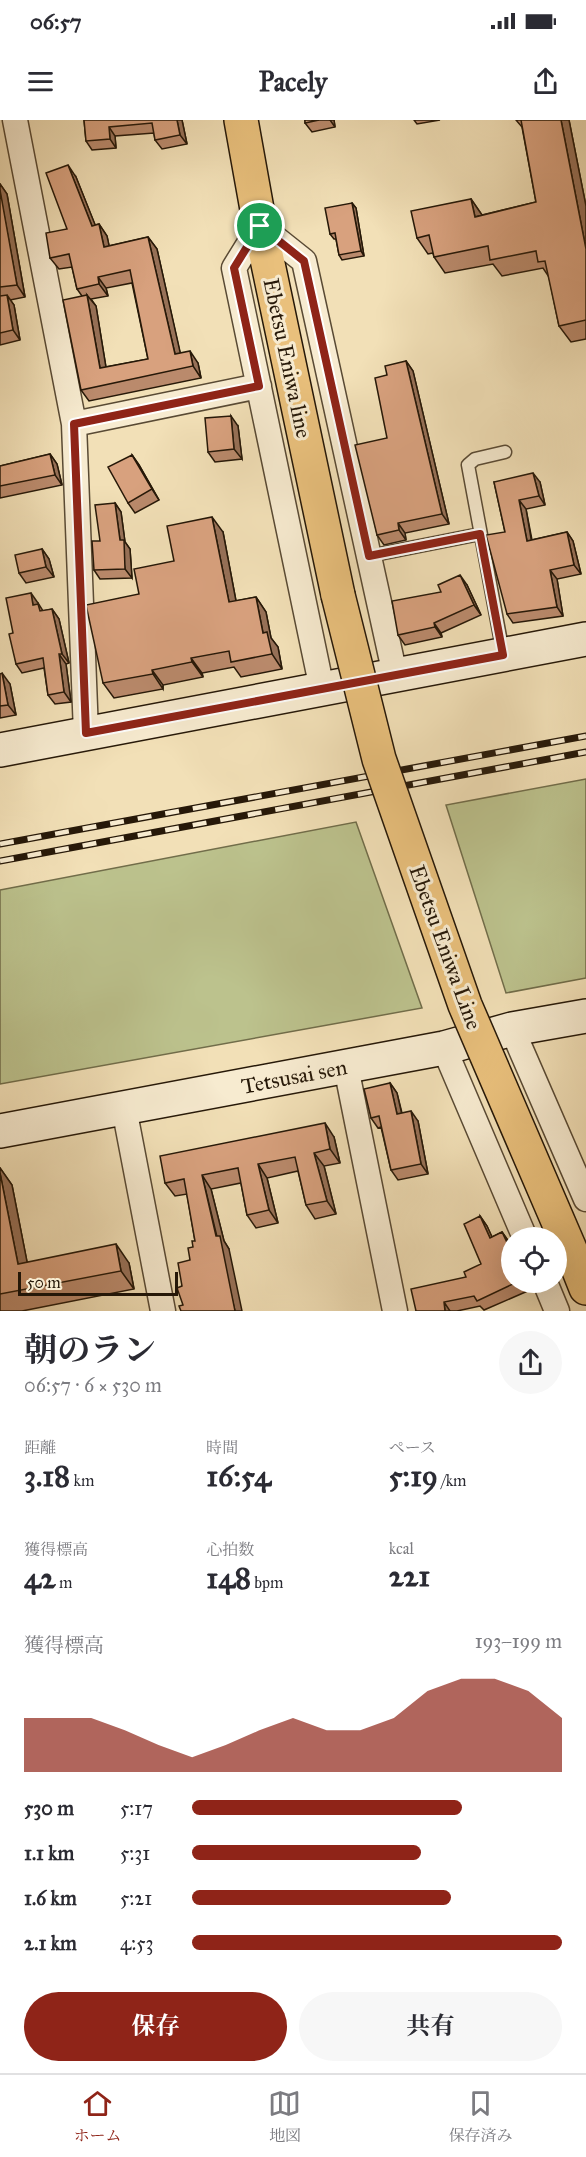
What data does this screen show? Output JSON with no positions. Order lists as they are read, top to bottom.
{
  "streets": {
    "main road": ["Ebetsu Eniwa line", "Ebetsu Eniwa Line"],
    "street": ["Tetsusai sen"]
  },
  "crossings": [
    ["Ebetsu Eniwa line", "Ebetsu Eniwa Line"]
  ],
  "scale_bar": "50 m",
  "page": {
    "status": "06:57",
    "header": "Pacely",
    "scale": "50 m",
    "heading": ["朝のラン", "06:57 · 6 × 530 m"],
    "stats": [
      ["距離", "3.18 km"],
      ["時間", "16:54"],
      ["ペース", "5:19 /km"],
      ["獲得標高", "42 m"],
      ["心拍数", "148 bpm"],
      ["kcal", "221"]
    ],
    "chart": ["獲得標高", "193–199 m"],
    "list": [
      {
        "name": "530 m",
        "note": "5:17"
      },
      {
        "name": "1.1 km",
        "note": "5:31"
      },
      {
        "name": "1.6 km",
        "note": "5:21"
      },
      {
        "name": "2.1 km",
        "note": "4:53"
      }
    ],
    "buttons": ["保存", "共有"],
    "tabs": ["ホーム", "地図", "保存済み"]
  }
}
